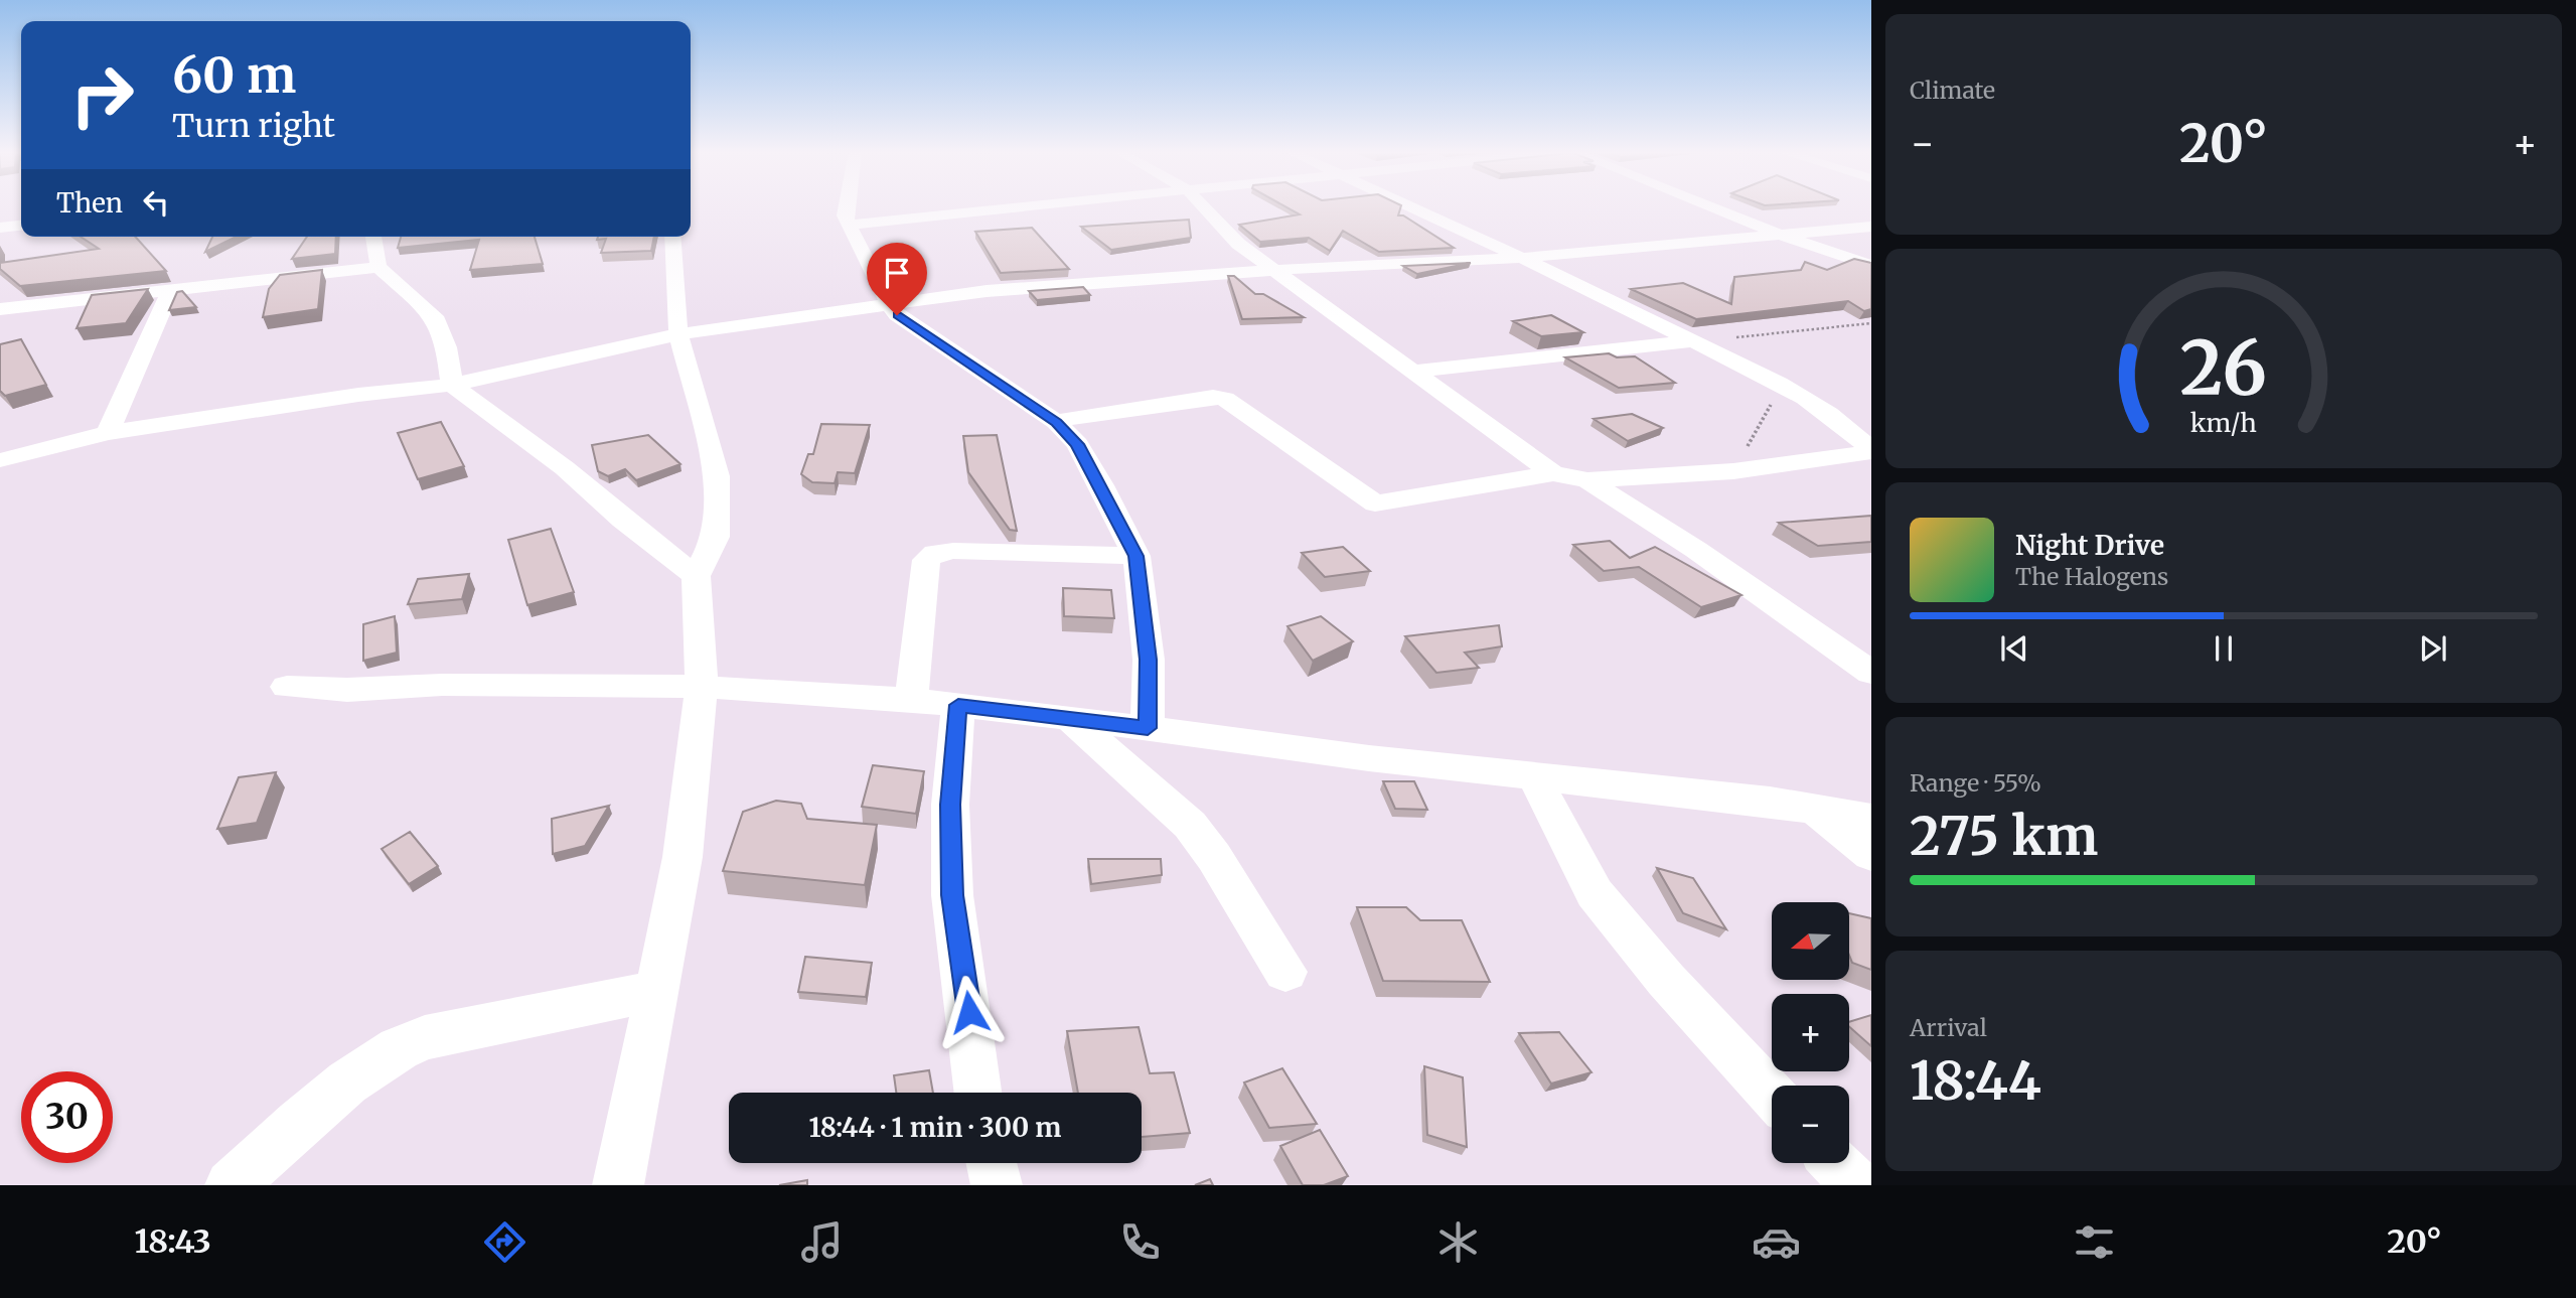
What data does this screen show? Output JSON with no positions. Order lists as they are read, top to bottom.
{
  "north": "left",
  "page": {
    "tile": [
      "Climate",
      ["Range · 55%", "275 km"],
      ["Arrival", "18:44"]
    ],
    "turn": ["60 m", "Turn right"],
    "heat": ["−", "20°", "+"],
    "then": "Then",
    "song": ["Night Drive", "The Halogens"],
    "map_buttons": ["+", "−"],
    "limit": "30",
    "trip": "18:44 · 1 min · 300 m",
    "tabs": ["18:43", "20°"],
    "gauge": ["26", "km/h"]
  }
}
